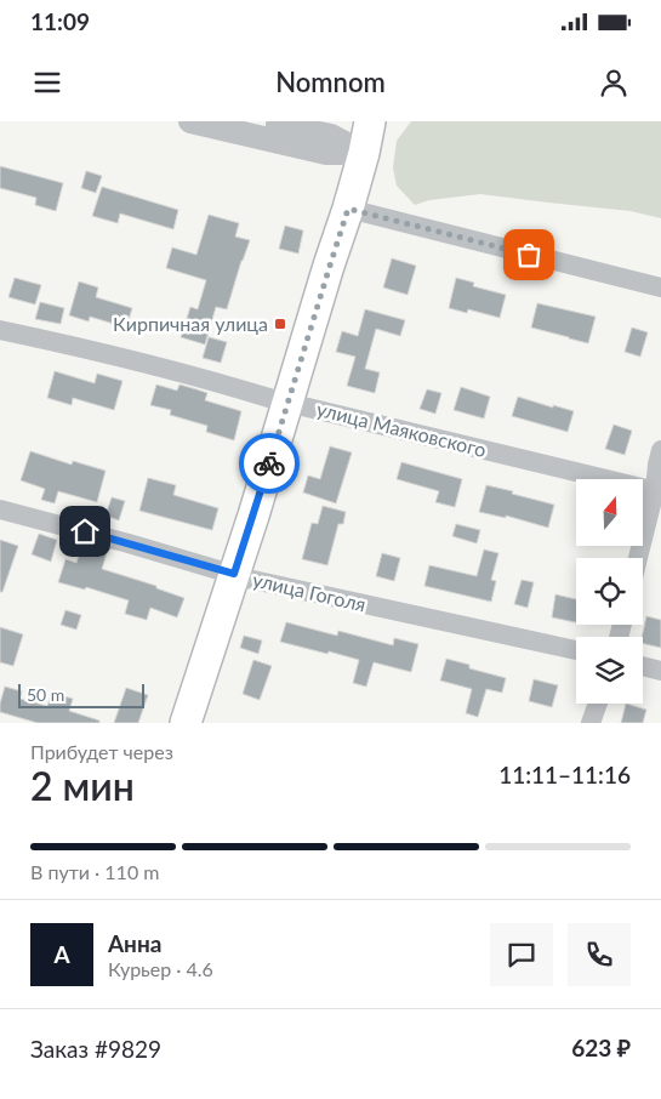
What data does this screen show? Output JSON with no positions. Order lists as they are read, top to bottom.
{
  "streets": {
    "street": ["улица Маяковского", "улица Гоголя"]
  },
  "places": {
    "transit": ["Кирпичная улица"]
  },
  "scale_bar": "50 m",
  "north": "top",
  "page": {
    "status": "11:09",
    "header": "Nomnom",
    "scale": "50 m",
    "heading": ["2 мин", "Прибудет через", "11:11–11:16"],
    "panel": [
      "Анна",
      "Курьер · 4.6",
      "Заказ #9829",
      "623 ₽"
    ],
    "bar": "В пути · 110 m",
    "round": "А"
  }
}
